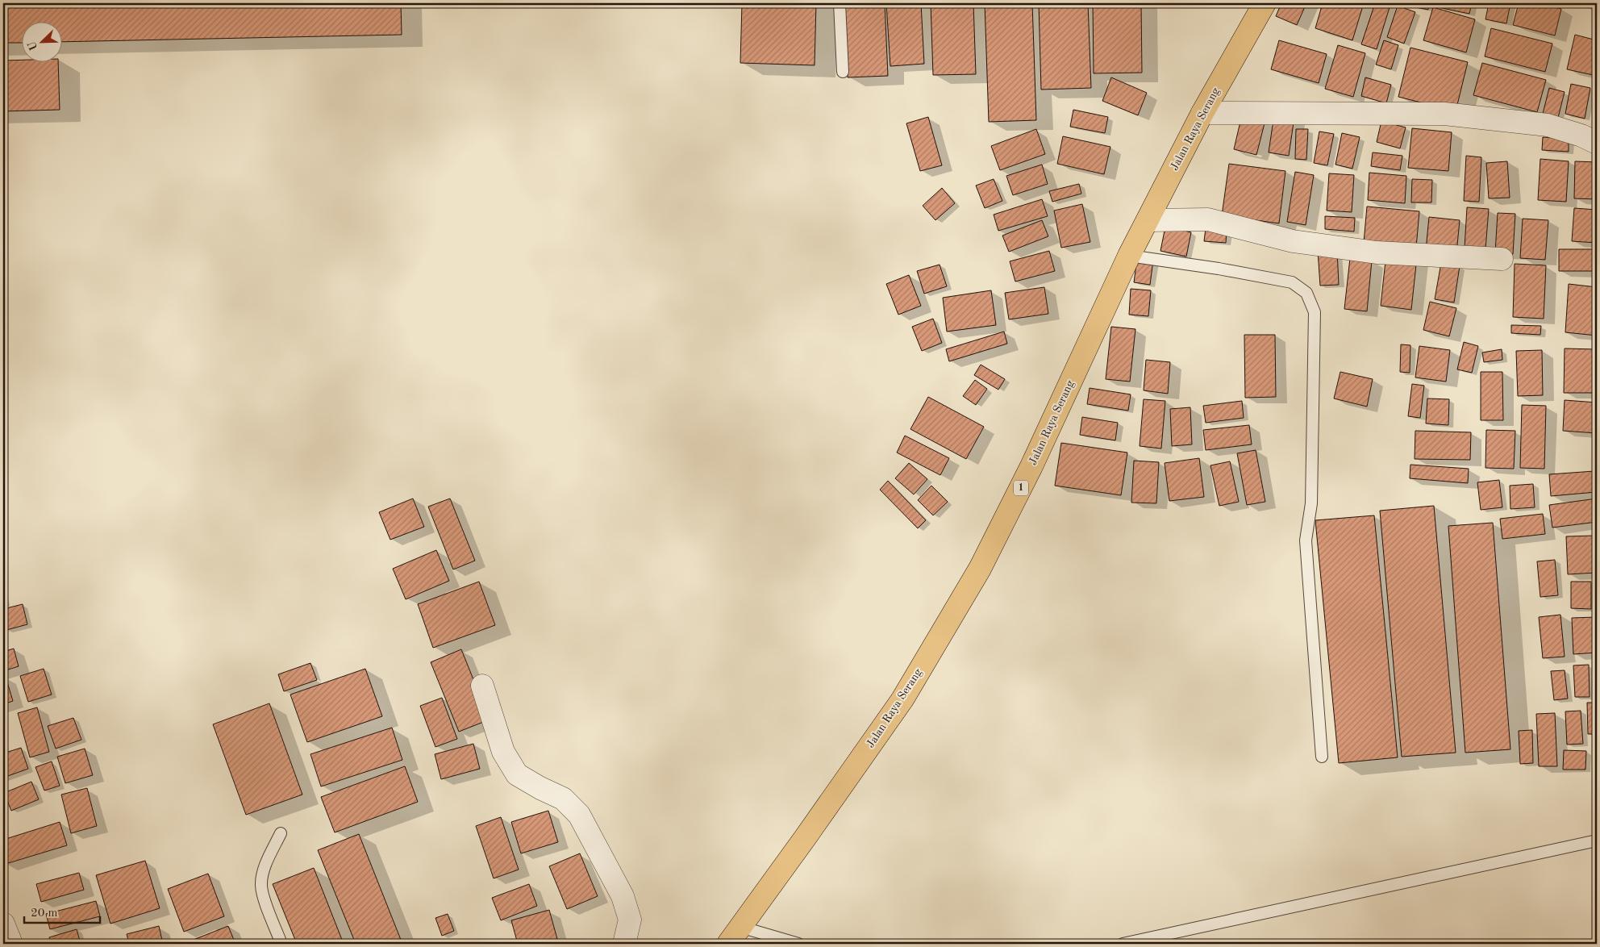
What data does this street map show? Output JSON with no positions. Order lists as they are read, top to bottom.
{
  "streets": {
    "highway": ["Jalan Raya Serang", "1"]
  },
  "scale_bar": "20 m",
  "north": "bottom left"
}
